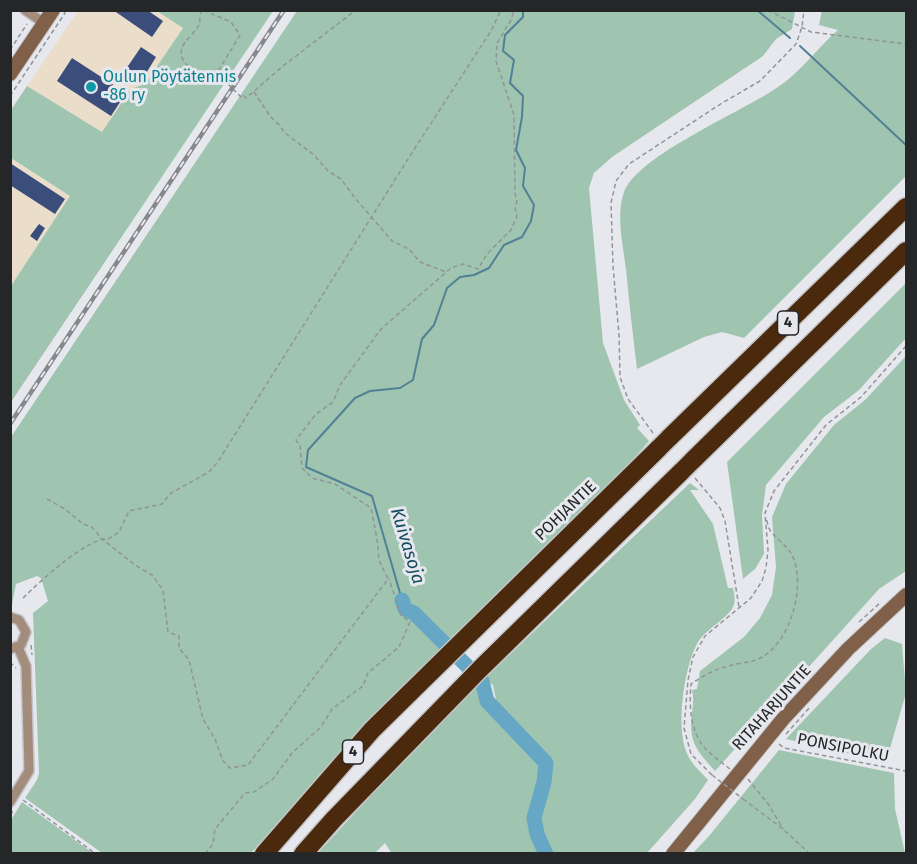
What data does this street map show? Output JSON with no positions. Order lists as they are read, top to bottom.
{
  "streets": {
    "highway": ["4", "POHJANTIE"],
    "street": ["RITAHARJUNTIE"],
    "path": ["PONSIPOLKU"]
  },
  "water": ["Kuivasoja"],
  "places": ["Oulun Pöytätennis -86 ry"]
}
